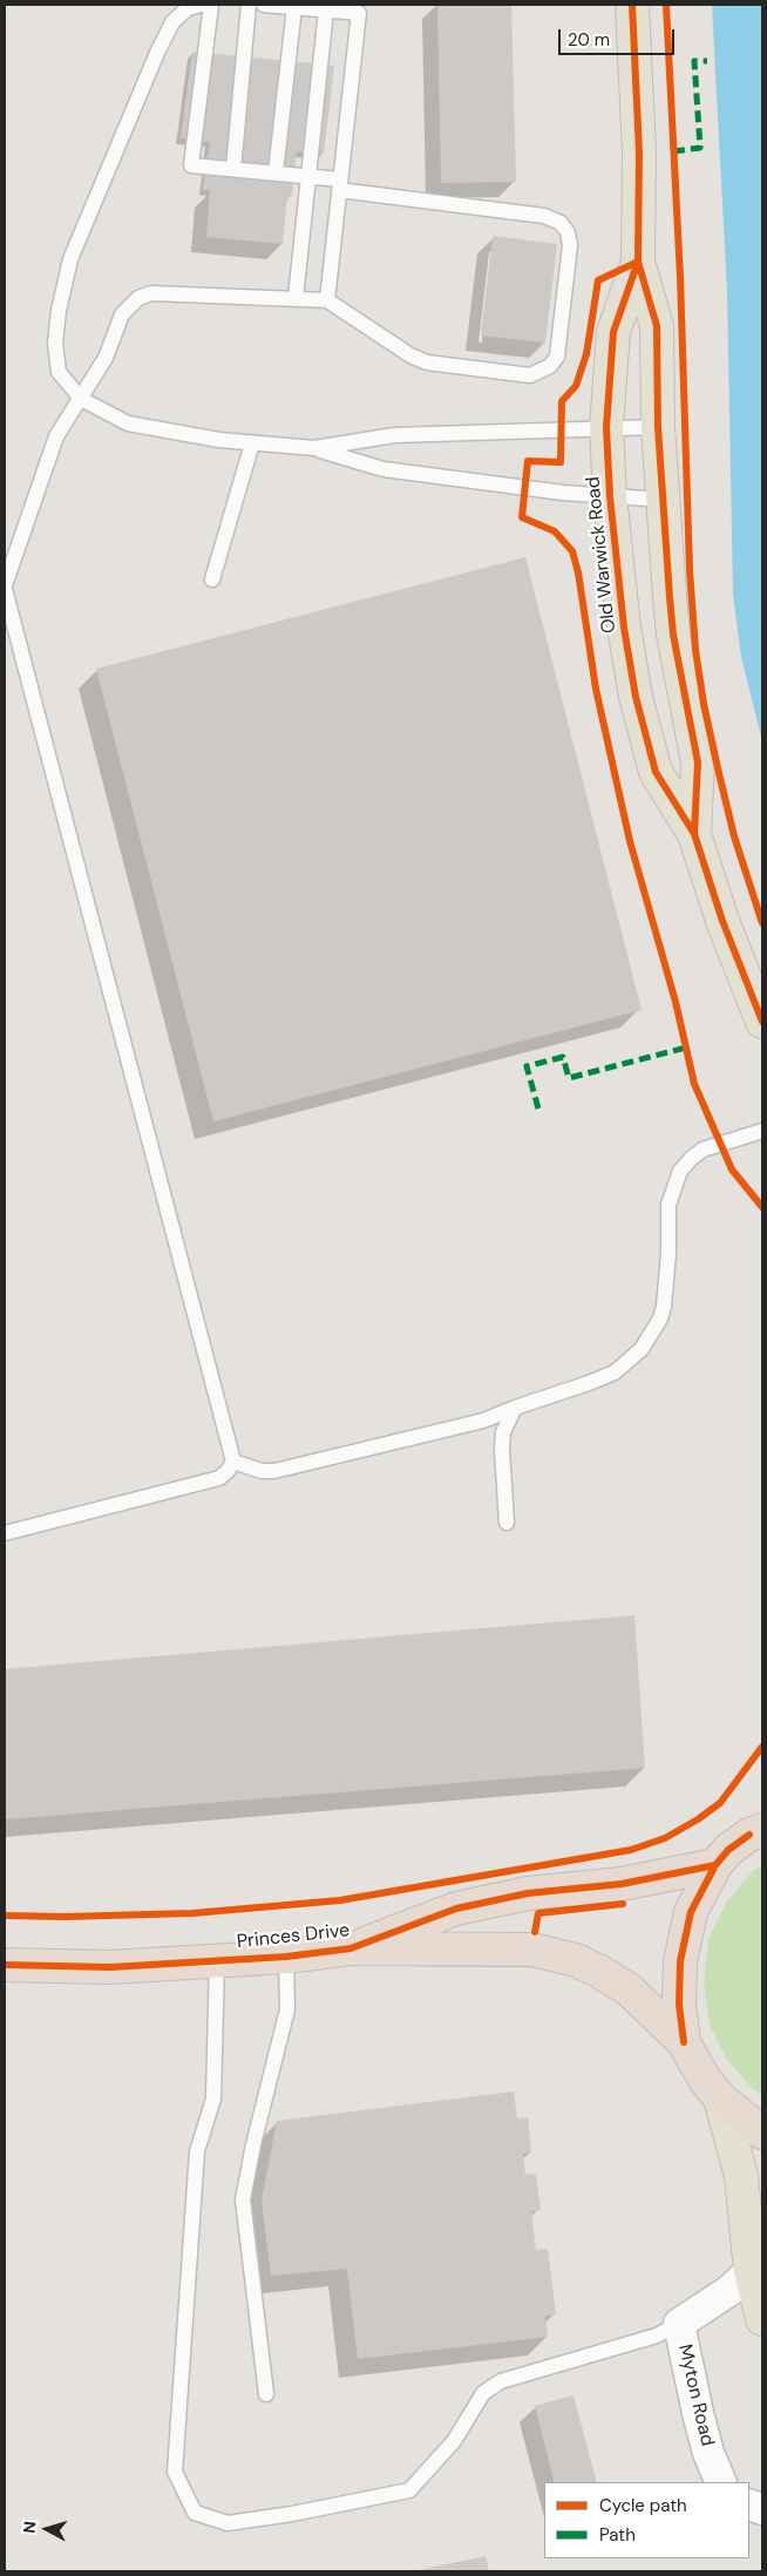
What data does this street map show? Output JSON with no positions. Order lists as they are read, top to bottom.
{
  "streets": {
    "highway": ["Princes Drive"],
    "main road": ["Old Warwick Road"],
    "street": ["Myton Road"]
  },
  "legend": ["Cycle path", "Path"],
  "scale_bar": "20 m",
  "north": "left"
}
